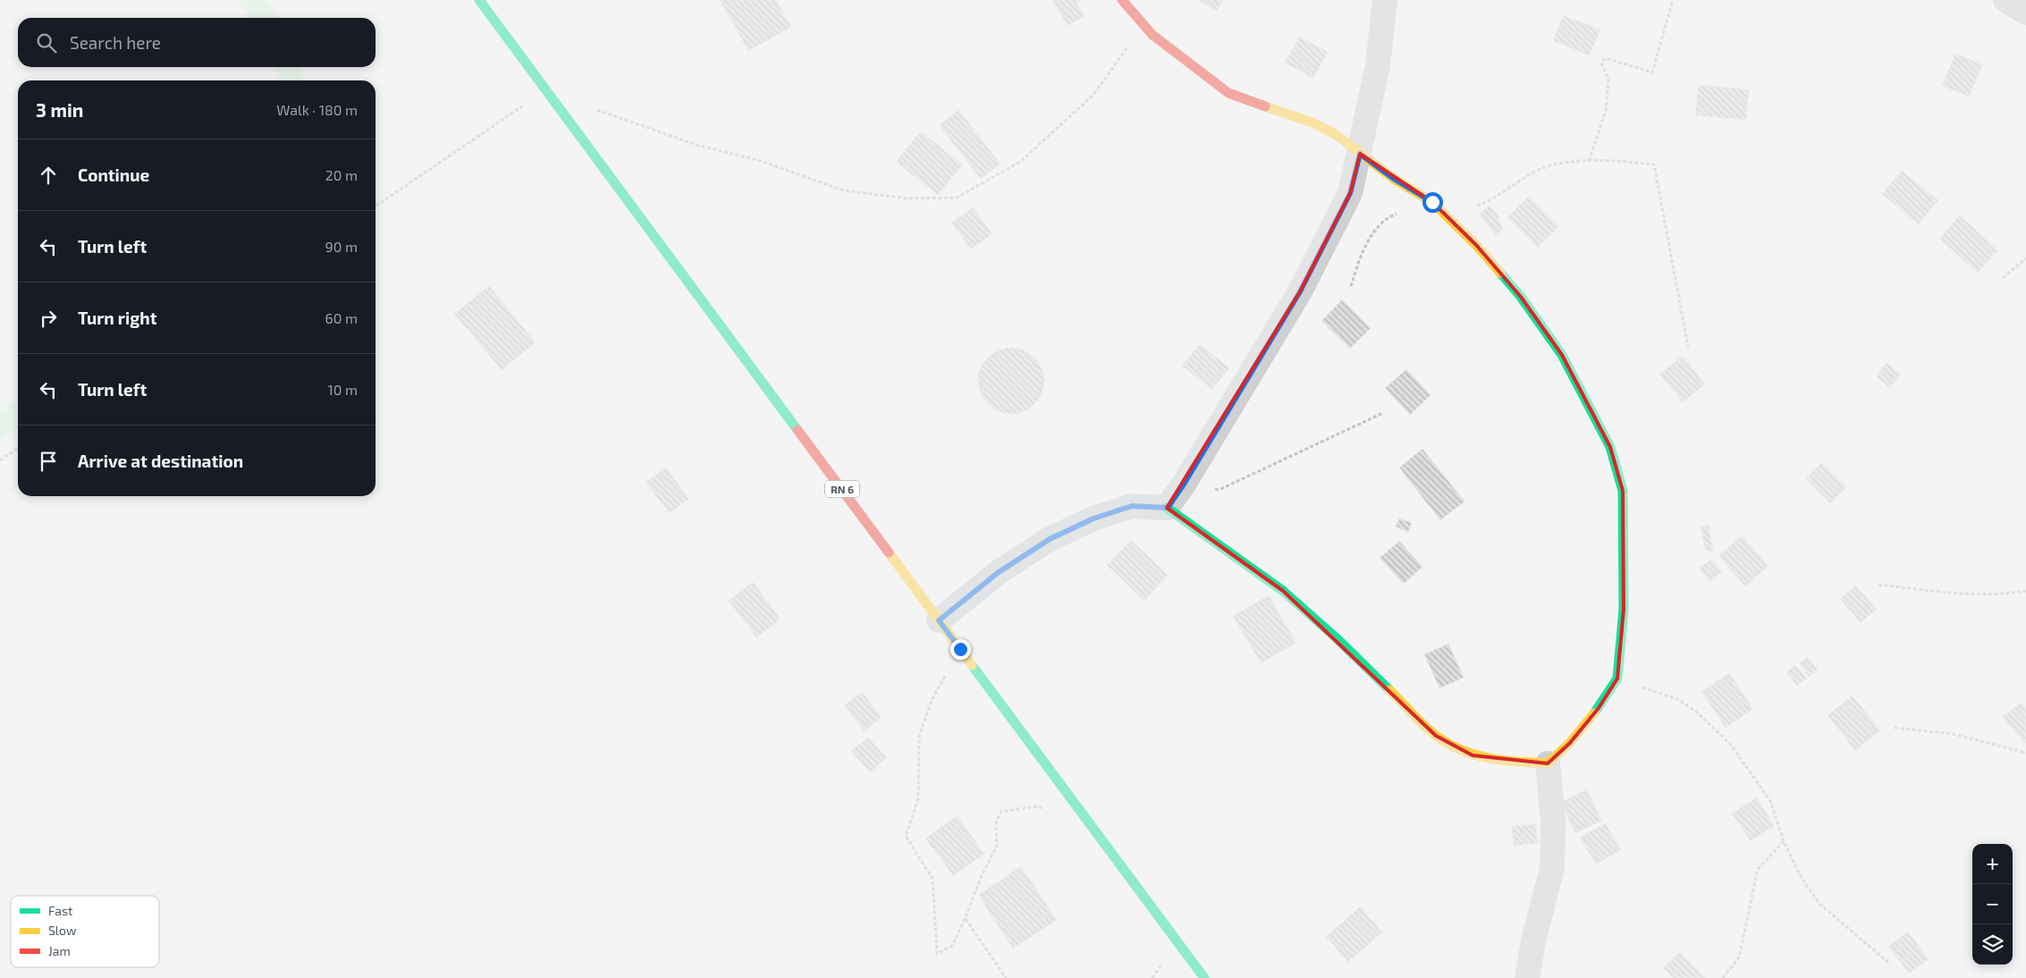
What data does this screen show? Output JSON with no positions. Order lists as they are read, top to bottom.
{
  "streets": {
    "street": ["RN 6"]
  },
  "legend": ["Fast", "Slow", "Jam"],
  "page": {
    "search": "Search here",
    "heading": ["3 min", "Walk · 180 m"],
    "list": [
      ["Continue", "20 m"],
      ["Turn left", "90 m"],
      ["Turn right", "60 m"],
      ["Turn left", "10 m"],
      "Arrive at destination"
    ],
    "map_buttons": ["+", "−"]
  }
}
